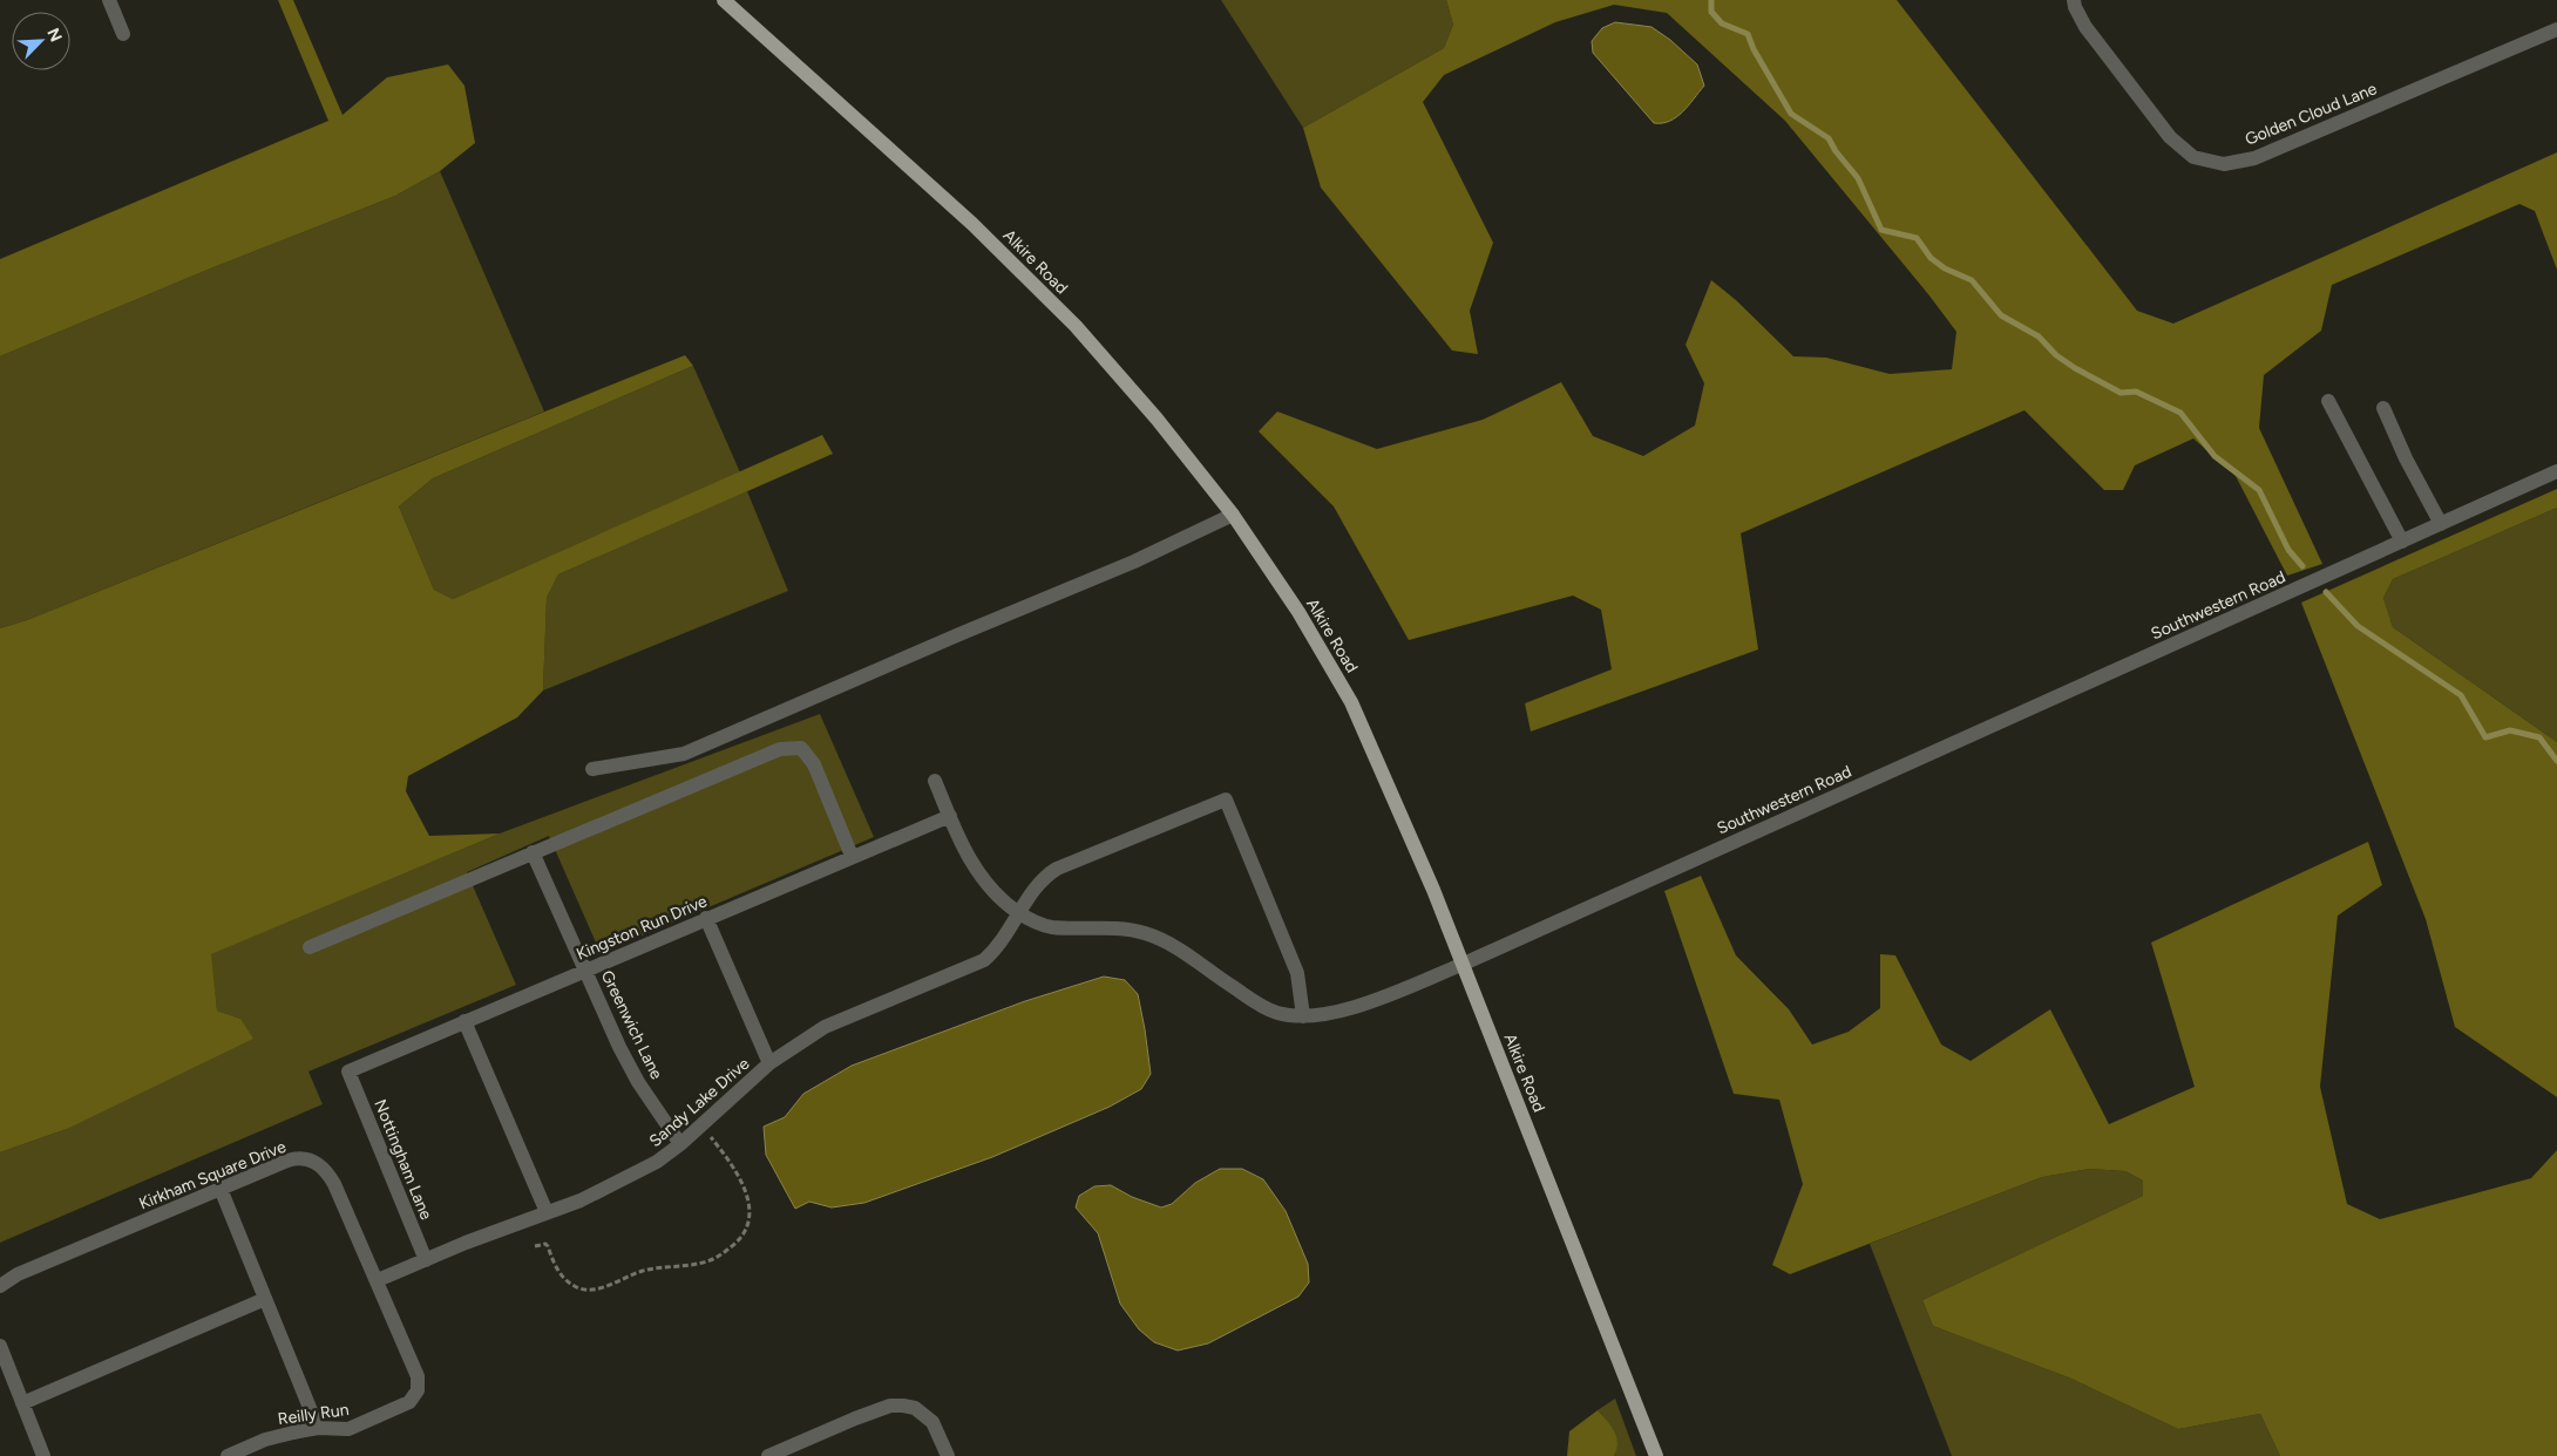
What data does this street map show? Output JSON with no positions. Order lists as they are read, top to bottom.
{
  "streets": {
    "main road": ["Alkire Road"],
    "street": [
      "Golden Cloud Lane",
      "Southwestern Road",
      "Kingston Run Drive",
      "Greenwich Lane",
      "Sandy Lake Drive",
      "Nottingham Lane",
      "Kirkham Square Drive",
      "Reilly Run"
    ]
  },
  "crossings": [
    ["Alkire Road", "Southwestern Road"],
    ["Southwestern Road", "Kingston Run Drive"],
    ["Southwestern Road", "Sandy Lake Drive"],
    ["Kingston Run Drive", "Greenwich Lane"],
    ["Kingston Run Drive", "Nottingham Lane"],
    ["Greenwich Lane", "Sandy Lake Drive"],
    ["Sandy Lake Drive", "Nottingham Lane"],
    ["Sandy Lake Drive", "Kirkham Square Drive"],
    ["Sandy Lake Drive", "Reilly Run"],
    ["Kirkham Square Drive", "Reilly Run"]
  ],
  "north": "top right"
}
